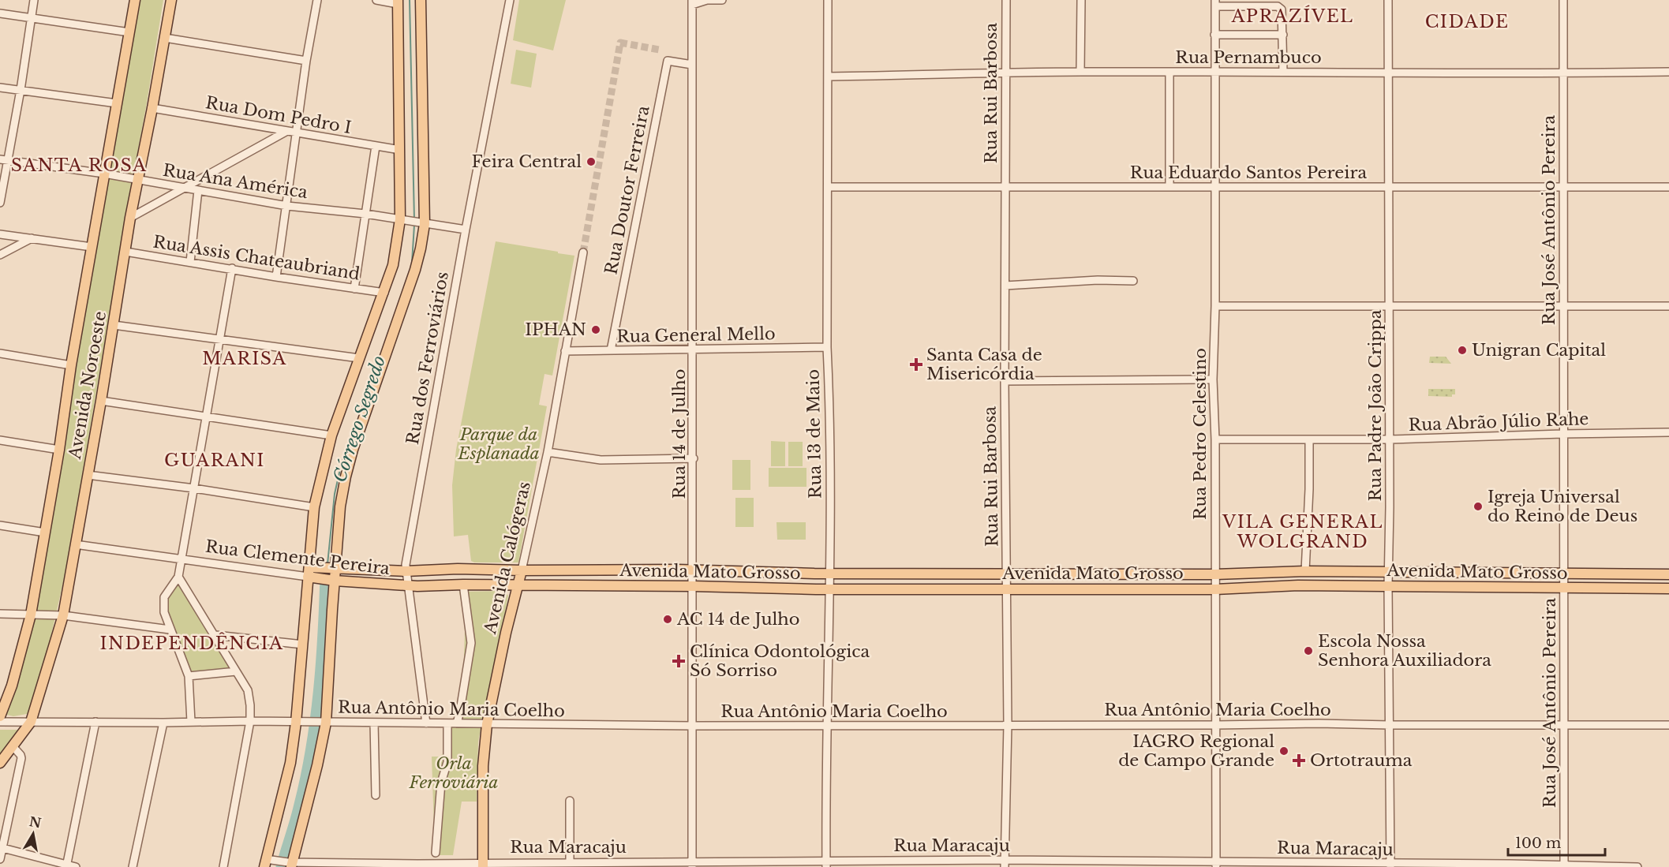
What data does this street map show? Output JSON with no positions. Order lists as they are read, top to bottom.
{
  "streets": {
    "main road": [
      "Avenida Noroeste",
      "Rua Clemente Pereira",
      "Avenida Calógeras",
      "Avenida Mato Grosso"
    ],
    "street": [
      "Rua Pernambuco",
      "Rua Rui Barbosa",
      "Rua Dom Pedro I",
      "Rua Eduardo Santos Pereira",
      "Rua Ana América",
      "Rua Doutor Ferreira",
      "Rua José Antônio Pereira",
      "Rua Assis Chateaubriand",
      "Rua General Mello",
      "Rua dos Ferroviários",
      "Rua Padre João Crippa",
      "Rua Abrão Júlio Rahe",
      "Rua 14 de Julho",
      "Rua 13 de Maio",
      "Rua Pedro Celestino",
      "Rua Antônio Maria Coelho",
      "Rua Maracaju"
    ]
  },
  "crossings": [
    ["Rua Pernambuco", "Rua Rui Barbosa"],
    ["Rua Pernambuco", "Rua José Antônio Pereira"],
    ["Rua Pernambuco", "Rua Padre João Crippa"],
    ["Rua Pernambuco", "Rua 13 de Maio"],
    ["Rua Pernambuco", "Rua Pedro Celestino"],
    ["Rua Rui Barbosa", "Rua Eduardo Santos Pereira"],
    ["Rua Rui Barbosa", "Avenida Mato Grosso"],
    ["Rua Rui Barbosa", "Rua Antônio Maria Coelho"],
    ["Rua Rui Barbosa", "Rua Maracaju"],
    ["Rua Dom Pedro I", "Avenida Noroeste"],
    ["Rua Eduardo Santos Pereira", "Rua José Antônio Pereira"],
    ["Rua Eduardo Santos Pereira", "Rua Padre João Crippa"],
    ["Rua Eduardo Santos Pereira", "Rua 13 de Maio"],
    ["Rua Eduardo Santos Pereira", "Rua Pedro Celestino"],
    ["Rua Ana América", "Rua dos Ferroviários"],
    ["Rua Ana América", "Avenida Noroeste"],
    ["Rua Doutor Ferreira", "Rua General Mello"],
    ["Rua Doutor Ferreira", "Rua 14 de Julho"],
    ["Rua José Antônio Pereira", "Rua Abrão Júlio Rahe"],
    ["Rua José Antônio Pereira", "Avenida Mato Grosso"],
    ["Rua José Antônio Pereira", "Rua Antônio Maria Coelho"],
    ["Rua José Antônio Pereira", "Rua Maracaju"],
    ["Rua Assis Chateaubriand", "Avenida Noroeste"],
    ["Rua General Mello", "Rua 14 de Julho"],
    ["Rua General Mello", "Rua 13 de Maio"],
    ["Rua General Mello", "Avenida Calógeras"],
    ["Rua dos Ferroviários", "Rua Clemente Pereira"],
    ["Rua dos Ferroviários", "Rua Antônio Maria Coelho"],
    ["Avenida Noroeste", "Rua Clemente Pereira"],
    ["Avenida Noroeste", "Rua Antônio Maria Coelho"],
    ["Rua Padre João Crippa", "Rua Abrão Júlio Rahe"],
    ["Rua Padre João Crippa", "Avenida Mato Grosso"],
    ["Rua Padre João Crippa", "Rua Antônio Maria Coelho"],
    ["Rua Padre João Crippa", "Rua Maracaju"],
    ["Rua Abrão Júlio Rahe", "Rua Pedro Celestino"],
    ["Rua 14 de Julho", "Avenida Mato Grosso"],
    ["Rua 14 de Julho", "Rua Antônio Maria Coelho"],
    ["Rua 14 de Julho", "Rua Maracaju"],
    ["Rua 13 de Maio", "Avenida Mato Grosso"],
    ["Rua 13 de Maio", "Rua Antônio Maria Coelho"],
    ["Rua 13 de Maio", "Rua Maracaju"],
    ["Rua Pedro Celestino", "Avenida Mato Grosso"],
    ["Rua Pedro Celestino", "Rua Antônio Maria Coelho"],
    ["Rua Pedro Celestino", "Rua Maracaju"],
    ["Rua Clemente Pereira", "Avenida Calógeras"],
    ["Rua Clemente Pereira", "Avenida Mato Grosso"],
    ["Avenida Calógeras", "Avenida Mato Grosso"],
    ["Avenida Calógeras", "Rua Antônio Maria Coelho"],
    ["Avenida Calógeras", "Rua Maracaju"]
  ],
  "districts": [
    "APRAZÍVEL",
    "CIDADE",
    "SANTA ROSA",
    "MARISA",
    "GUARANI",
    "VILA GENERAL WOLGRAND",
    "INDEPENDÊNCIA"
  ],
  "water": ["Córrego Segredo"],
  "parks": ["Parque da Esplanada", "Orla Ferroviária"],
  "places": {
    "other": [
      "Feira Central",
      "IPHAN",
      "Unigran Capital",
      "Igreja Universal do Reino de Deus",
      "AC 14 de Julho",
      "Escola Nossa Senhora Auxiliadora",
      "IAGRO Regional de Campo Grande"
    ],
    "health": ["Santa Casa de Misericórdia", "Clínica Odontológica Só Sorriso", "Ortotrauma"]
  },
  "scale_bar": "100 m",
  "north": "top"
}
